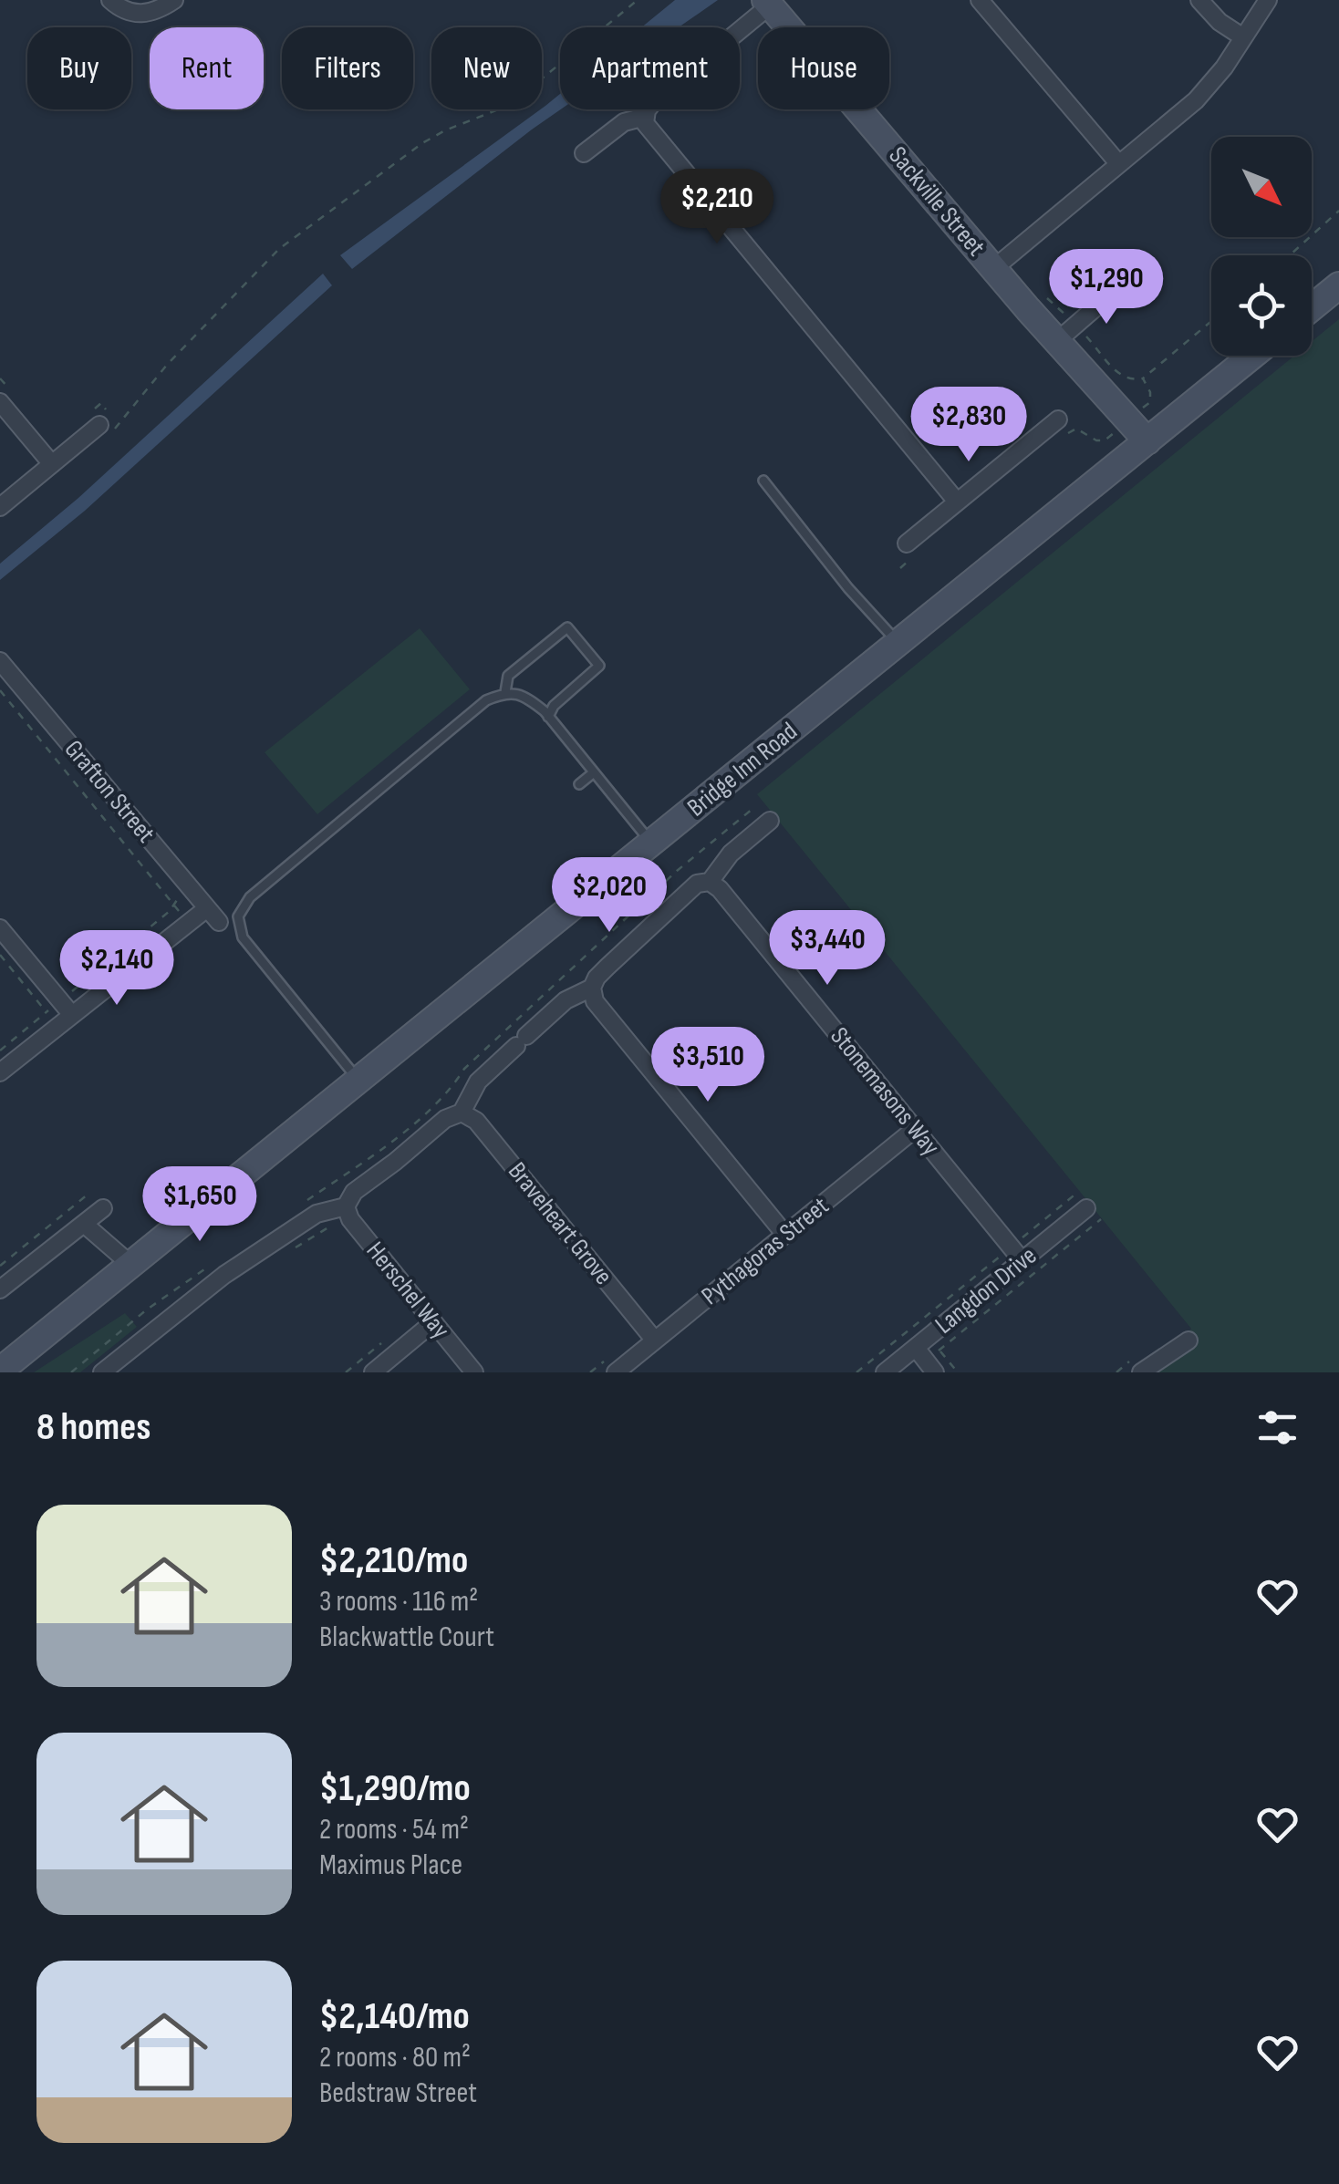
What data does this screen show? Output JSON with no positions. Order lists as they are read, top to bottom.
{
  "streets": {
    "main road": ["Sackville Street", "Bridge Inn Road"],
    "street": [
      "Grafton Street",
      "Stonemasons Way",
      "Braveheart Grove",
      "Pythagoras Street",
      "Herschel Way",
      "Langdon Drive"
    ]
  },
  "crossings": [
    ["Sackville Street", "Bridge Inn Road"],
    ["Stonemasons Way", "Pythagoras Street"],
    ["Stonemasons Way", "Langdon Drive"],
    ["Braveheart Grove", "Pythagoras Street"]
  ],
  "north": "bottom right",
  "page": {
    "chip": [
      "Buy",
      "Rent",
      "Filters",
      "New",
      "Apartment",
      "House"
    ],
    "price": [
      "$2,210",
      "$1,290",
      "$2,830",
      "$2,020",
      "$3,440",
      "$2,140",
      "$3,510",
      "$1,650"
    ],
    "heading": "8 homes",
    "list": [
      {
        "name": "$2,210/mo",
        "note": "3 rooms · 116 m² · Blackwattle Court"
      },
      {
        "name": "$1,290/mo",
        "note": "2 rooms · 54 m² · Maximus Place"
      },
      {
        "name": "$2,140/mo",
        "note": "2 rooms · 80 m² · Bedstraw Street"
      }
    ]
  }
}
